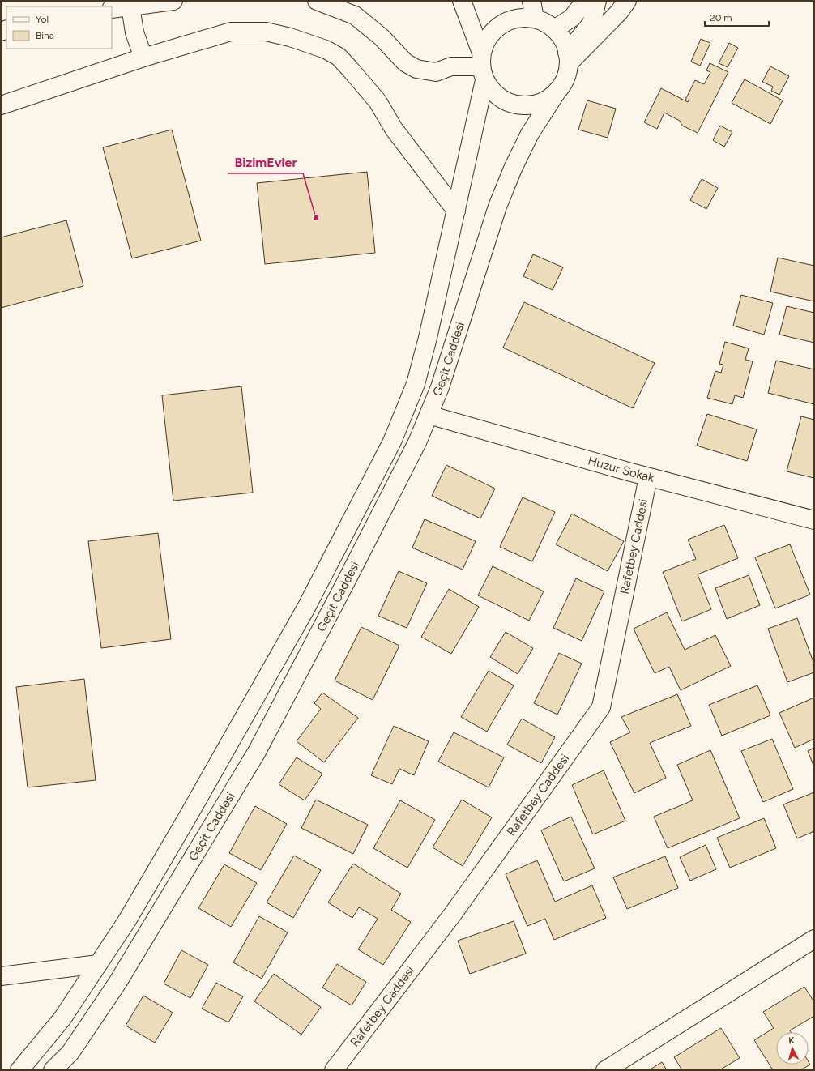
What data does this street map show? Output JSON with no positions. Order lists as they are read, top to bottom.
{
  "streets": {
    "main road": ["Geçit Caddesi", "Huzur Sokak", "Rafetbey Caddesi"]
  },
  "crossings": [
    ["Geçit Caddesi", "Huzur Sokak"],
    ["Huzur Sokak", "Rafetbey Caddesi"]
  ],
  "places": ["BizimEvler"],
  "legend": ["Yol", "Bina"],
  "scale_bar": "20 m",
  "north": "top"
}
